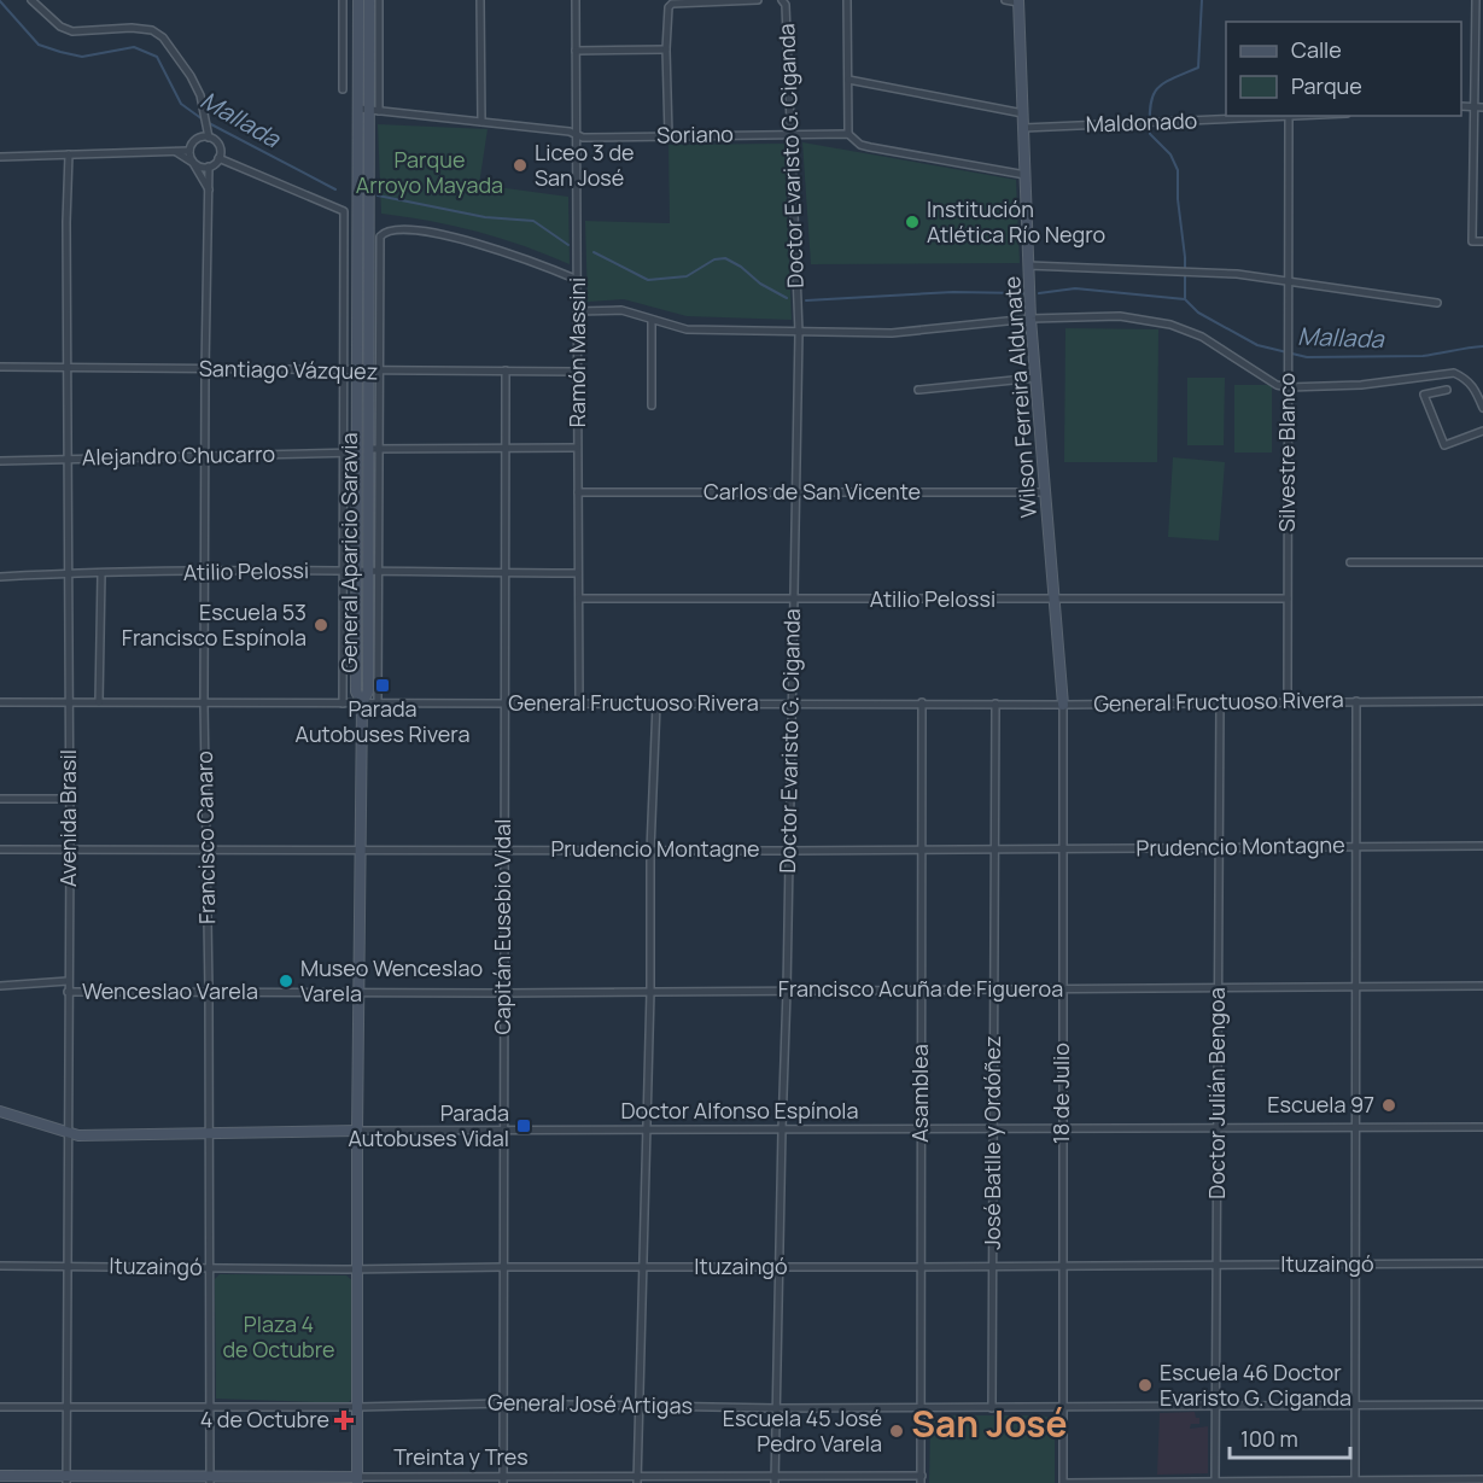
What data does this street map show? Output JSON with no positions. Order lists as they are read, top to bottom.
{
  "streets": {
    "main road": [
      "Wilson Ferreira Aldunate",
      "General Aparicio Saravia",
      "Doctor Alfonso Espínola",
      "Treinta y Tres"
    ],
    "street": [
      "Maldonado",
      "Soriano",
      "Doctor Evaristo G. Ciganda",
      "Ramón Massini",
      "Santiago Vázquez",
      "Silvestre Blanco",
      "Alejandro Chucarro",
      "Carlos de San Vicente",
      "Atilio Pelossi",
      "General Fructuoso Rivera",
      "Avenida Brasil",
      "Francisco Canaro",
      "Prudencio Montagne",
      "Capitán Eusebio Vidal",
      "Francisco Acuña de Figueroa",
      "Wenceslao Varela",
      "Asamblea",
      "18 de Julio",
      "Doctor Julián Bengoa",
      "José Batlle y Ordóñez",
      "Ituzaingó",
      "General José Artigas"
    ]
  },
  "crossings": [
    ["Maldonado", "Wilson Ferreira Aldunate"],
    ["Maldonado", "Silvestre Blanco"],
    ["Soriano", "Doctor Evaristo G. Ciganda"],
    ["Soriano", "Ramón Massini"],
    ["Soriano", "Wilson Ferreira Aldunate"],
    ["Soriano", "General Aparicio Saravia"],
    ["Doctor Evaristo G. Ciganda", "Carlos de San Vicente"],
    ["Doctor Evaristo G. Ciganda", "Atilio Pelossi"],
    ["Doctor Evaristo G. Ciganda", "General Fructuoso Rivera"],
    ["Doctor Evaristo G. Ciganda", "Prudencio Montagne"],
    ["Doctor Evaristo G. Ciganda", "Francisco Acuña de Figueroa"],
    ["Doctor Evaristo G. Ciganda", "Doctor Alfonso Espínola"],
    ["Doctor Evaristo G. Ciganda", "Ituzaingó"],
    ["Doctor Evaristo G. Ciganda", "General José Artigas"],
    ["Doctor Evaristo G. Ciganda", "Treinta y Tres"],
    ["Ramón Massini", "Santiago Vázquez"],
    ["Ramón Massini", "Carlos de San Vicente"],
    ["Ramón Massini", "General Aparicio Saravia"],
    ["Ramón Massini", "Atilio Pelossi"],
    ["Ramón Massini", "General Fructuoso Rivera"],
    ["Santiago Vázquez", "General Aparicio Saravia"],
    ["Santiago Vázquez", "Avenida Brasil"],
    ["Santiago Vázquez", "Francisco Canaro"],
    ["Santiago Vázquez", "Capitán Eusebio Vidal"],
    ["Wilson Ferreira Aldunate", "Carlos de San Vicente"],
    ["Wilson Ferreira Aldunate", "Atilio Pelossi"],
    ["Wilson Ferreira Aldunate", "General Fructuoso Rivera"],
    ["Wilson Ferreira Aldunate", "18 de Julio"],
    ["Silvestre Blanco", "Atilio Pelossi"],
    ["Silvestre Blanco", "General Fructuoso Rivera"],
    ["Alejandro Chucarro", "General Aparicio Saravia"],
    ["Alejandro Chucarro", "Avenida Brasil"],
    ["Alejandro Chucarro", "Francisco Canaro"],
    ["General Aparicio Saravia", "Atilio Pelossi"],
    ["General Aparicio Saravia", "General Fructuoso Rivera"],
    ["General Aparicio Saravia", "Francisco Canaro"],
    ["General Aparicio Saravia", "Prudencio Montagne"],
    ["General Aparicio Saravia", "Francisco Acuña de Figueroa"],
    ["General Aparicio Saravia", "Wenceslao Varela"],
    ["General Aparicio Saravia", "Doctor Alfonso Espínola"],
    ["General Aparicio Saravia", "Ituzaingó"],
    ["General Aparicio Saravia", "General José Artigas"],
    ["General Aparicio Saravia", "Treinta y Tres"],
    ["Atilio Pelossi", "Avenida Brasil"],
    ["Atilio Pelossi", "Francisco Canaro"],
    ["Atilio Pelossi", "Capitán Eusebio Vidal"],
    ["General Fructuoso Rivera", "Avenida Brasil"],
    ["General Fructuoso Rivera", "Francisco Canaro"],
    ["General Fructuoso Rivera", "Capitán Eusebio Vidal"],
    ["General Fructuoso Rivera", "Asamblea"],
    ["General Fructuoso Rivera", "18 de Julio"],
    ["General Fructuoso Rivera", "Doctor Julián Bengoa"],
    ["General Fructuoso Rivera", "José Batlle y Ordóñez"],
    ["Avenida Brasil", "Prudencio Montagne"],
    ["Avenida Brasil", "Wenceslao Varela"],
    ["Avenida Brasil", "Doctor Alfonso Espínola"],
    ["Avenida Brasil", "Ituzaingó"],
    ["Avenida Brasil", "General José Artigas"],
    ["Avenida Brasil", "Treinta y Tres"],
    ["Francisco Canaro", "Prudencio Montagne"],
    ["Francisco Canaro", "Wenceslao Varela"],
    ["Francisco Canaro", "Doctor Alfonso Espínola"],
    ["Francisco Canaro", "Ituzaingó"],
    ["Francisco Canaro", "General José Artigas"],
    ["Francisco Canaro", "Treinta y Tres"],
    ["Prudencio Montagne", "Capitán Eusebio Vidal"],
    ["Prudencio Montagne", "Asamblea"],
    ["Prudencio Montagne", "18 de Julio"],
    ["Prudencio Montagne", "Doctor Julián Bengoa"],
    ["Prudencio Montagne", "José Batlle y Ordóñez"],
    ["Capitán Eusebio Vidal", "Francisco Acuña de Figueroa"],
    ["Capitán Eusebio Vidal", "Doctor Alfonso Espínola"],
    ["Capitán Eusebio Vidal", "Ituzaingó"],
    ["Capitán Eusebio Vidal", "General José Artigas"],
    ["Capitán Eusebio Vidal", "Treinta y Tres"],
    ["Francisco Acuña de Figueroa", "Wenceslao Varela"],
    ["Francisco Acuña de Figueroa", "Asamblea"],
    ["Francisco Acuña de Figueroa", "18 de Julio"],
    ["Francisco Acuña de Figueroa", "Doctor Julián Bengoa"],
    ["Francisco Acuña de Figueroa", "José Batlle y Ordóñez"],
    ["Asamblea", "Doctor Alfonso Espínola"],
    ["Asamblea", "Ituzaingó"],
    ["Asamblea", "General José Artigas"],
    ["Asamblea", "Treinta y Tres"],
    ["18 de Julio", "Doctor Alfonso Espínola"],
    ["18 de Julio", "Ituzaingó"],
    ["18 de Julio", "General José Artigas"],
    ["Doctor Julián Bengoa", "Doctor Alfonso Espínola"],
    ["Doctor Julián Bengoa", "Ituzaingó"],
    ["Doctor Julián Bengoa", "General José Artigas"],
    ["Doctor Alfonso Espínola", "José Batlle y Ordóñez"],
    ["José Batlle y Ordóñez", "Ituzaingó"],
    ["José Batlle y Ordóñez", "General José Artigas"]
  ],
  "districts": ["San José"],
  "water": ["Mallada"],
  "parks": ["Parque Arroyo Mayada", "Plaza 4 de Octubre"],
  "places": {
    "other": [
      "Liceo 3 de San José",
      "Institución Atlética Río Negro",
      "Escuela 53 Francisco Espínola",
      "Museo Wenceslao Varela",
      "Escuela 97",
      "Escuela 46 Doctor Evaristo G. Ciganda",
      "Escuela 45 José Pedro Varela"
    ],
    "transit": ["Parada Autobuses Rivera", "Parada Autobuses Vidal"],
    "health": ["4 de Octubre"]
  },
  "legend": ["Calle", "Parque"],
  "scale_bar": "100 m"
}
